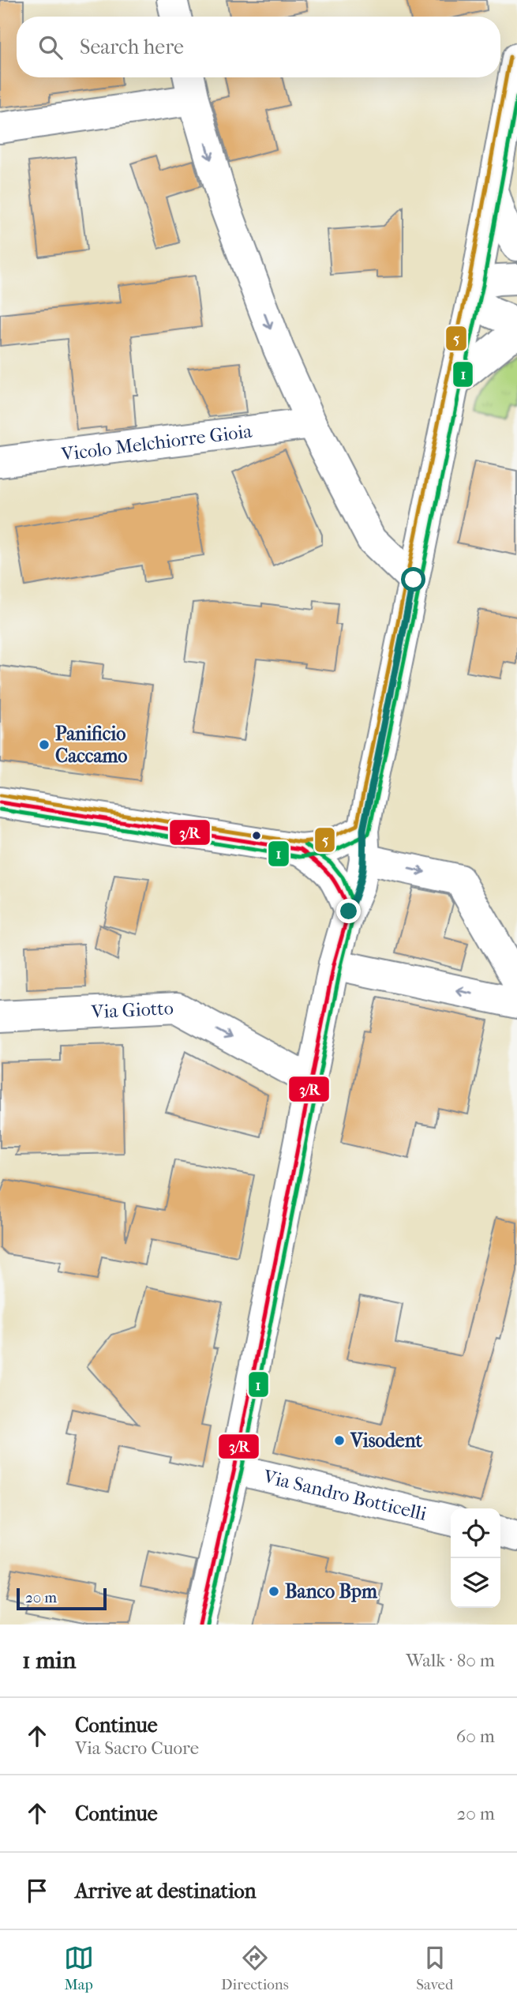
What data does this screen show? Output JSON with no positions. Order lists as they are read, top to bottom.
{
  "streets": {
    "street": ["Vicolo Melchiorre Gioia", "Via Giotto", "Via Sandro Botticelli"]
  },
  "places": ["Panificio Caccamo", "Visodent", "Banco Bpm"],
  "lines": ["transit line 5", "transit line 1", "transit line 3/R"],
  "scale_bar": "20 m",
  "page": {
    "search": "Search here",
    "scale": "20 m",
    "heading": ["1 min", "Walk · 80 m"],
    "list": [
      ["Continue", "Via Sacro Cuore", "60 m"],
      ["Continue", "20 m"],
      "Arrive at destination"
    ],
    "nav": ["Map", "Directions", "Saved"]
  }
}
